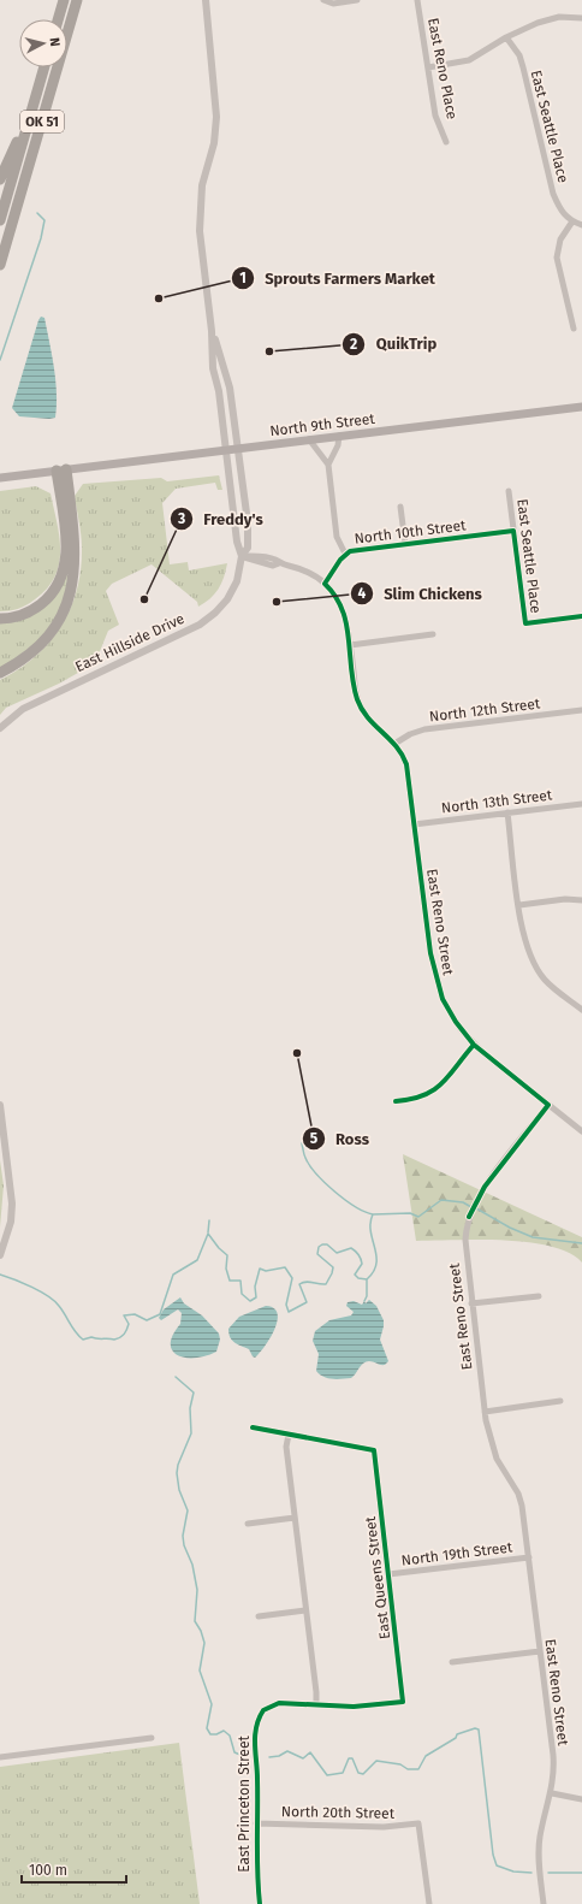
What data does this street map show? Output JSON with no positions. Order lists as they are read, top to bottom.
{
  "streets": {
    "highway": ["OK 51"],
    "main road": ["North 9th Street"],
    "street": [
      "East Reno Place",
      "East Seattle Place",
      "North 10th Street",
      "East Hillside Drive",
      "North 12th Street",
      "North 13th Street",
      "East Reno Street",
      "North 19th Street",
      "East Queens Street",
      "East Princeton Street",
      "North 20th Street"
    ]
  },
  "crossings": [
    ["East Seattle Place", "North 10th Street"],
    ["North 9th Street", "East Hillside Drive"],
    ["North 10th Street", "East Reno Street"],
    ["North 12th Street", "East Reno Street"],
    ["North 13th Street", "East Reno Street"],
    ["East Reno Street", "North 19th Street"],
    ["North 19th Street", "East Queens Street"],
    ["East Queens Street", "East Princeton Street"],
    ["East Princeton Street", "North 20th Street"]
  ],
  "places": [
    "Sprouts Farmers Market",
    "QuikTrip",
    "Freddy's",
    "Slim Chickens",
    "Ross"
  ],
  "scale_bar": "100 m",
  "north": "right"
}
